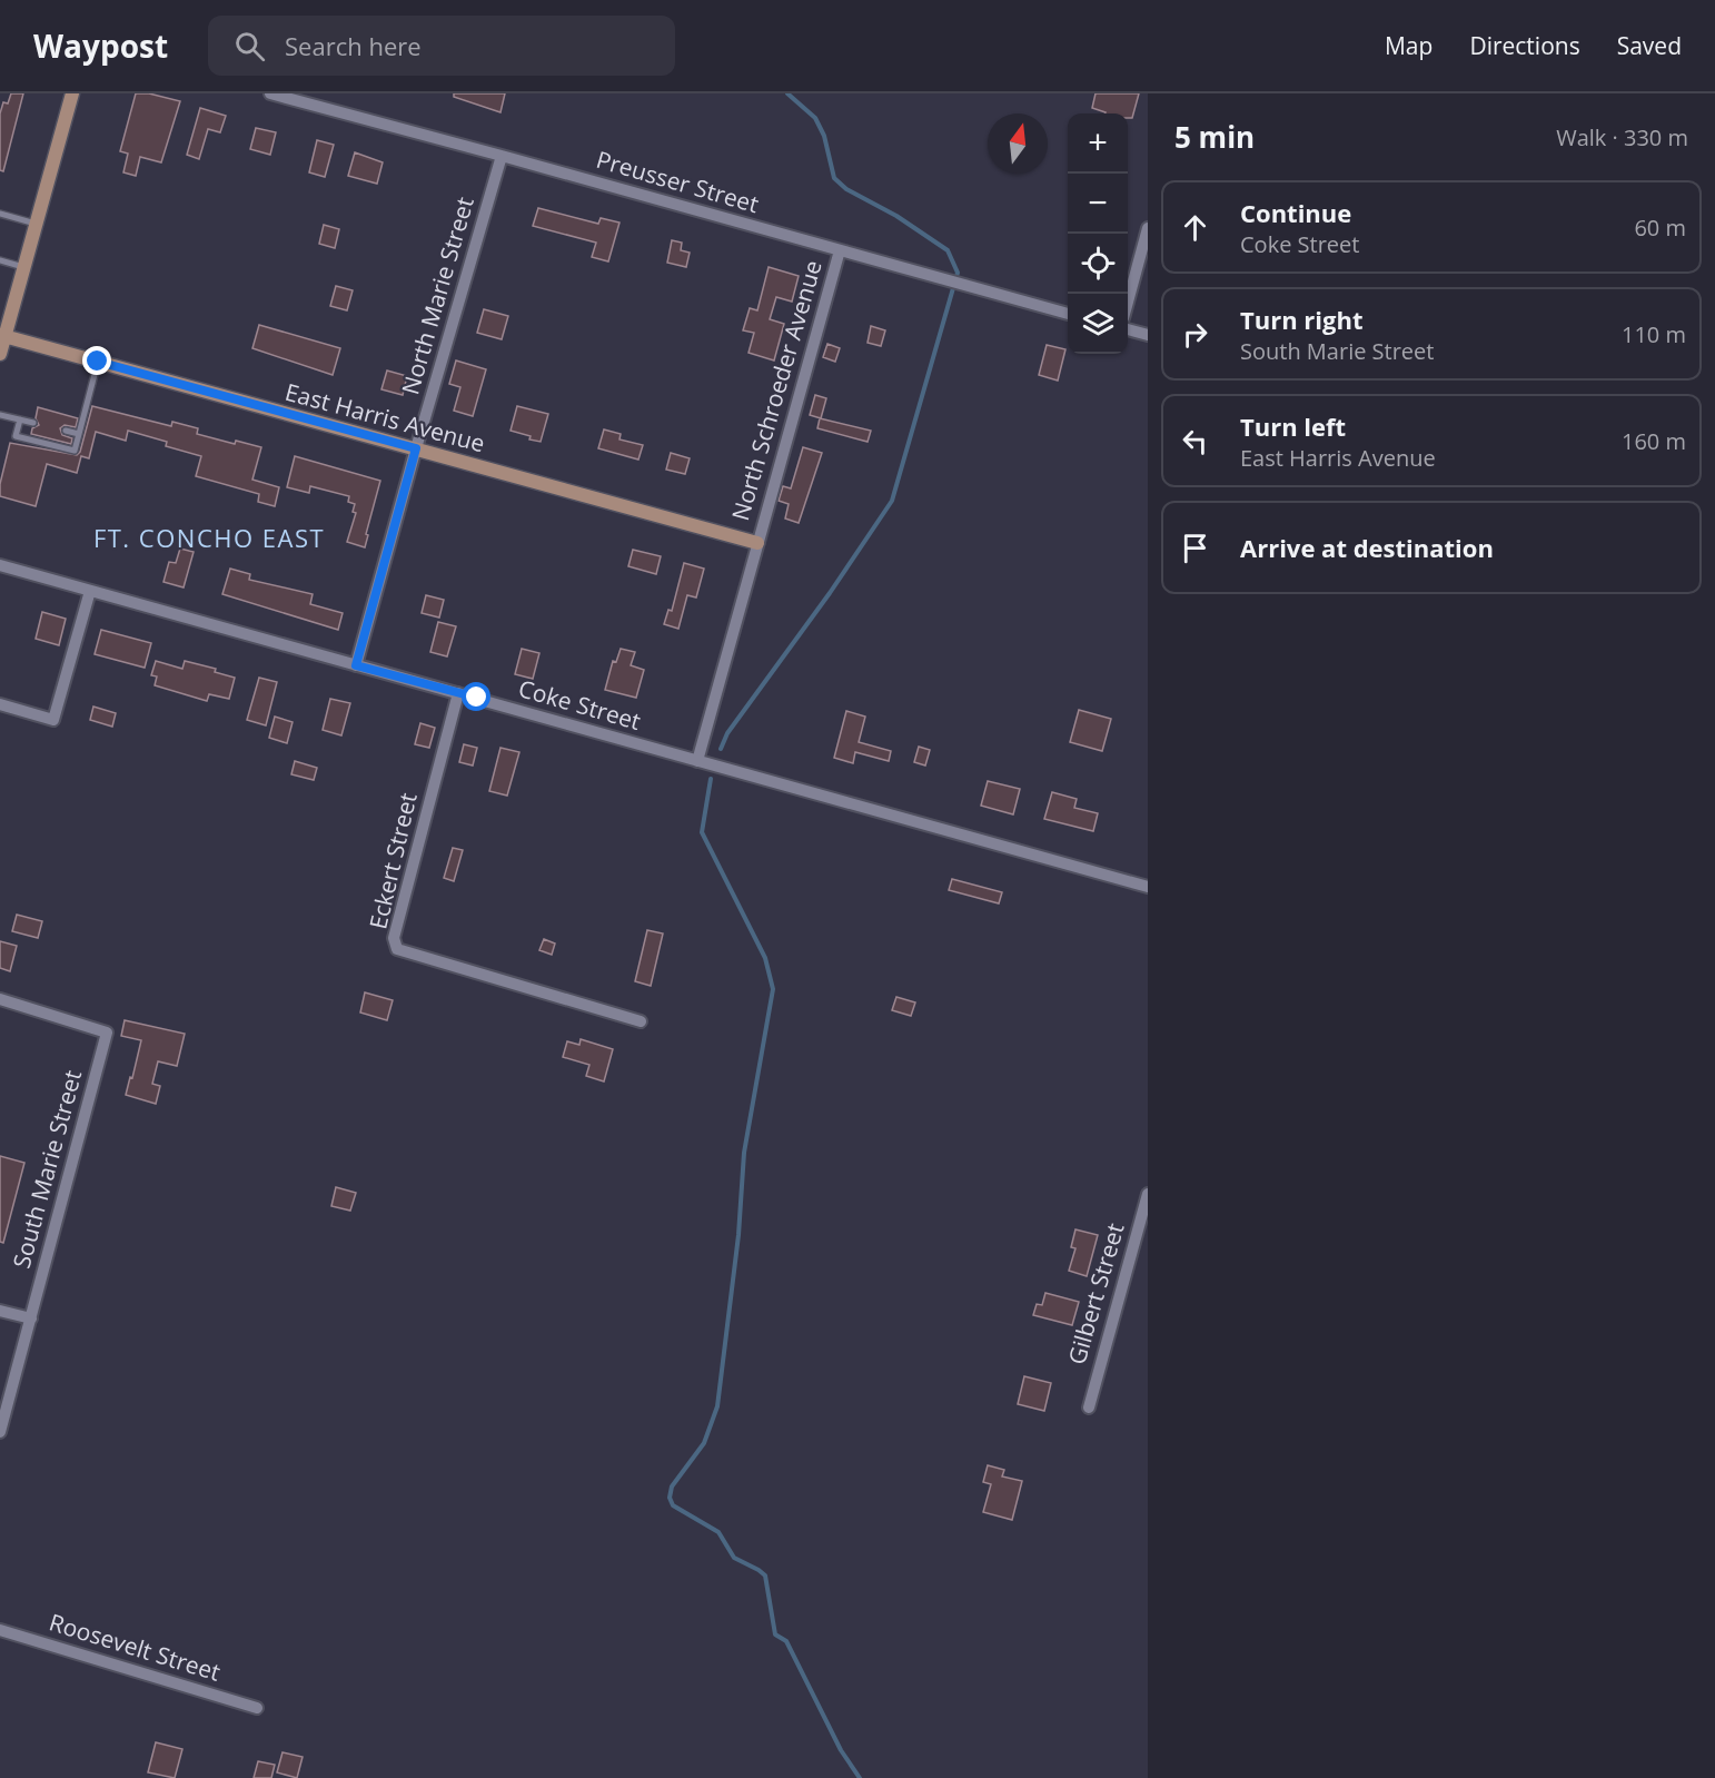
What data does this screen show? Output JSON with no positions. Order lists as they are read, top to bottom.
{
  "streets": {
    "street": [
      "Preusser Street",
      "North Marie Street",
      "North Schroeder Avenue",
      "East Harris Avenue",
      "Coke Street",
      "Eckert Street",
      "South Marie Street",
      "Gilbert Street",
      "Roosevelt Street"
    ]
  },
  "crossings": [
    ["Preusser Street", "North Marie Street"],
    ["Preusser Street", "North Schroeder Avenue"],
    ["North Marie Street", "East Harris Avenue"],
    ["North Schroeder Avenue", "East Harris Avenue"],
    ["North Schroeder Avenue", "Coke Street"],
    ["Coke Street", "Eckert Street"]
  ],
  "districts": ["FT. CONCHO EAST"],
  "north": "top",
  "page": {
    "header": "Waypost",
    "search": "Search here",
    "nav": ["Map", "Directions", "Saved"],
    "heading": ["5 min", "Walk · 330 m"],
    "map_buttons": ["+", "−"],
    "list": [
      ["Continue", "Coke Street", "60 m"],
      ["Turn right", "South Marie Street", "110 m"],
      ["Turn left", "East Harris Avenue", "160 m"],
      "Arrive at destination"
    ]
  }
}
